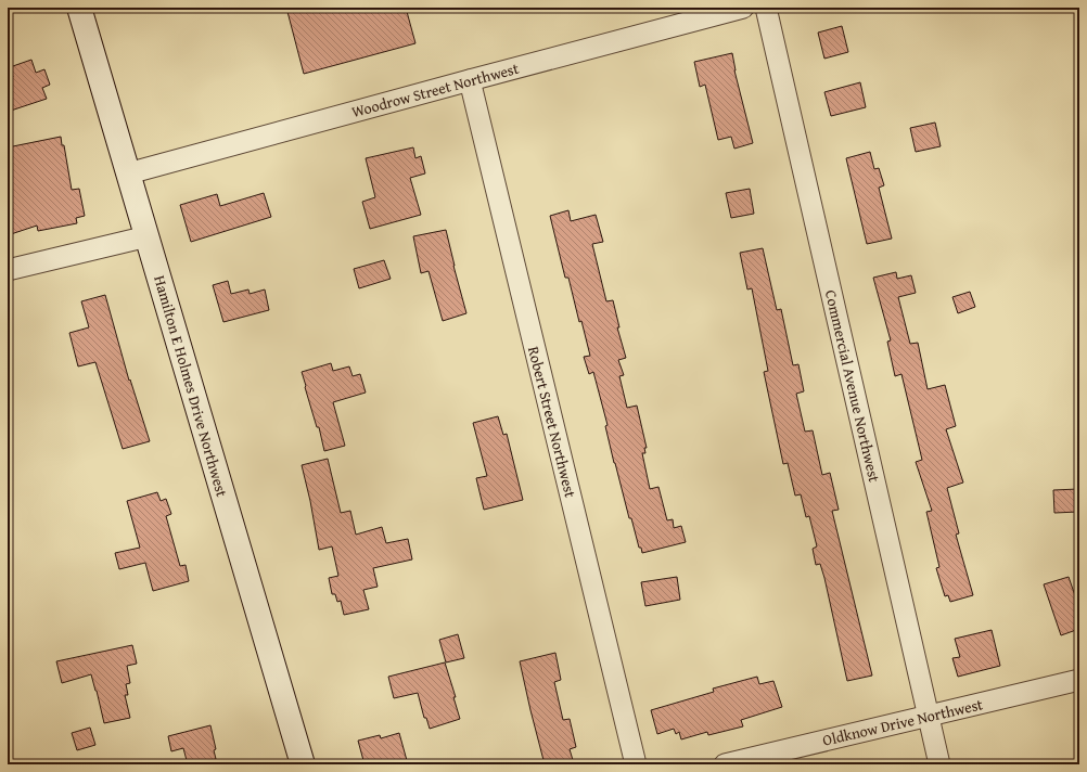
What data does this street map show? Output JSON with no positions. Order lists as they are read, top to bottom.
{
  "streets": {
    "main road": ["Hamilton E Holmes Drive Northwest"],
    "street": [
      "Woodrow Street Northwest",
      "Commercial Avenue Northwest",
      "Robert Street Northwest",
      "Oldknow Drive Northwest"
    ]
  },
  "crossings": [
    ["Woodrow Street Northwest", "Hamilton E Holmes Drive Northwest"],
    ["Woodrow Street Northwest", "Robert Street Northwest"],
    ["Commercial Avenue Northwest", "Oldknow Drive Northwest"]
  ]
}
